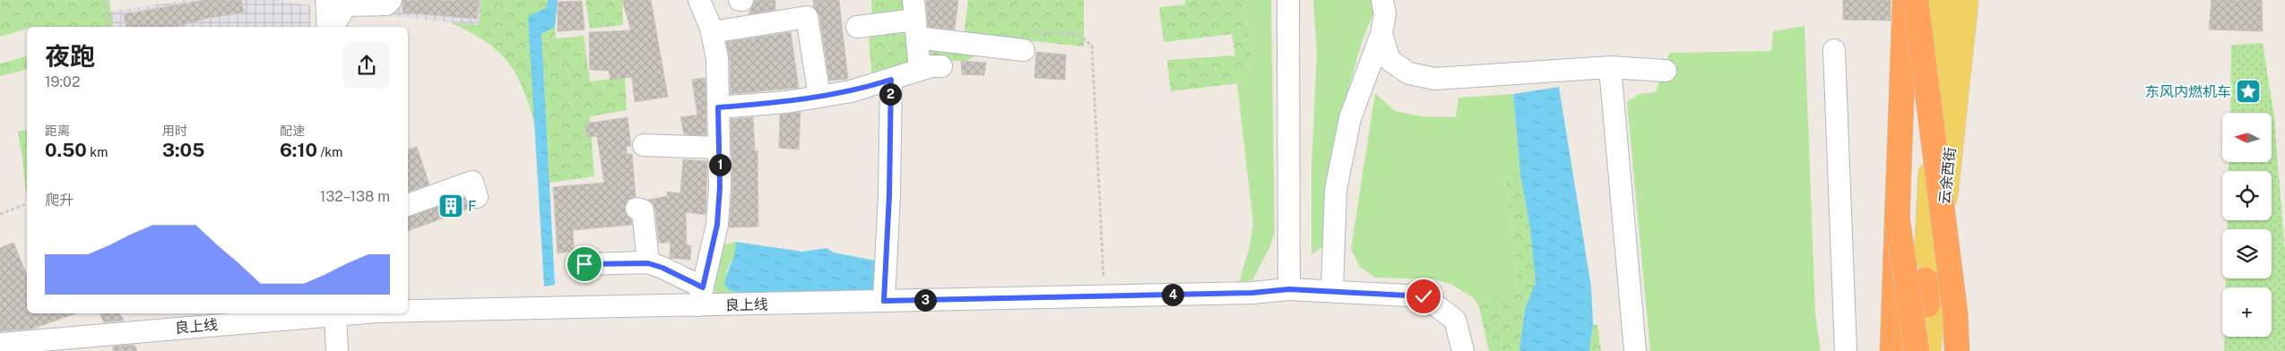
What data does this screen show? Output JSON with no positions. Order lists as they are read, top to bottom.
{
  "streets": {
    "main road": ["云余西街"],
    "street": ["良上线"]
  },
  "places": {
    "place": ["东风内燃机车"],
    "building": ["F"]
  },
  "north": "left",
  "page": {
    "heading": ["夜跑", "19:02"],
    "pins": [
      "2",
      "1",
      "4",
      "3"
    ],
    "stats": [
      ["距离", "0.50 km"],
      ["用时", "3:05"],
      ["配速", "6:10 /km"]
    ],
    "map_buttons": "+",
    "chart": ["爬升", "132–138 m"]
  }
}
